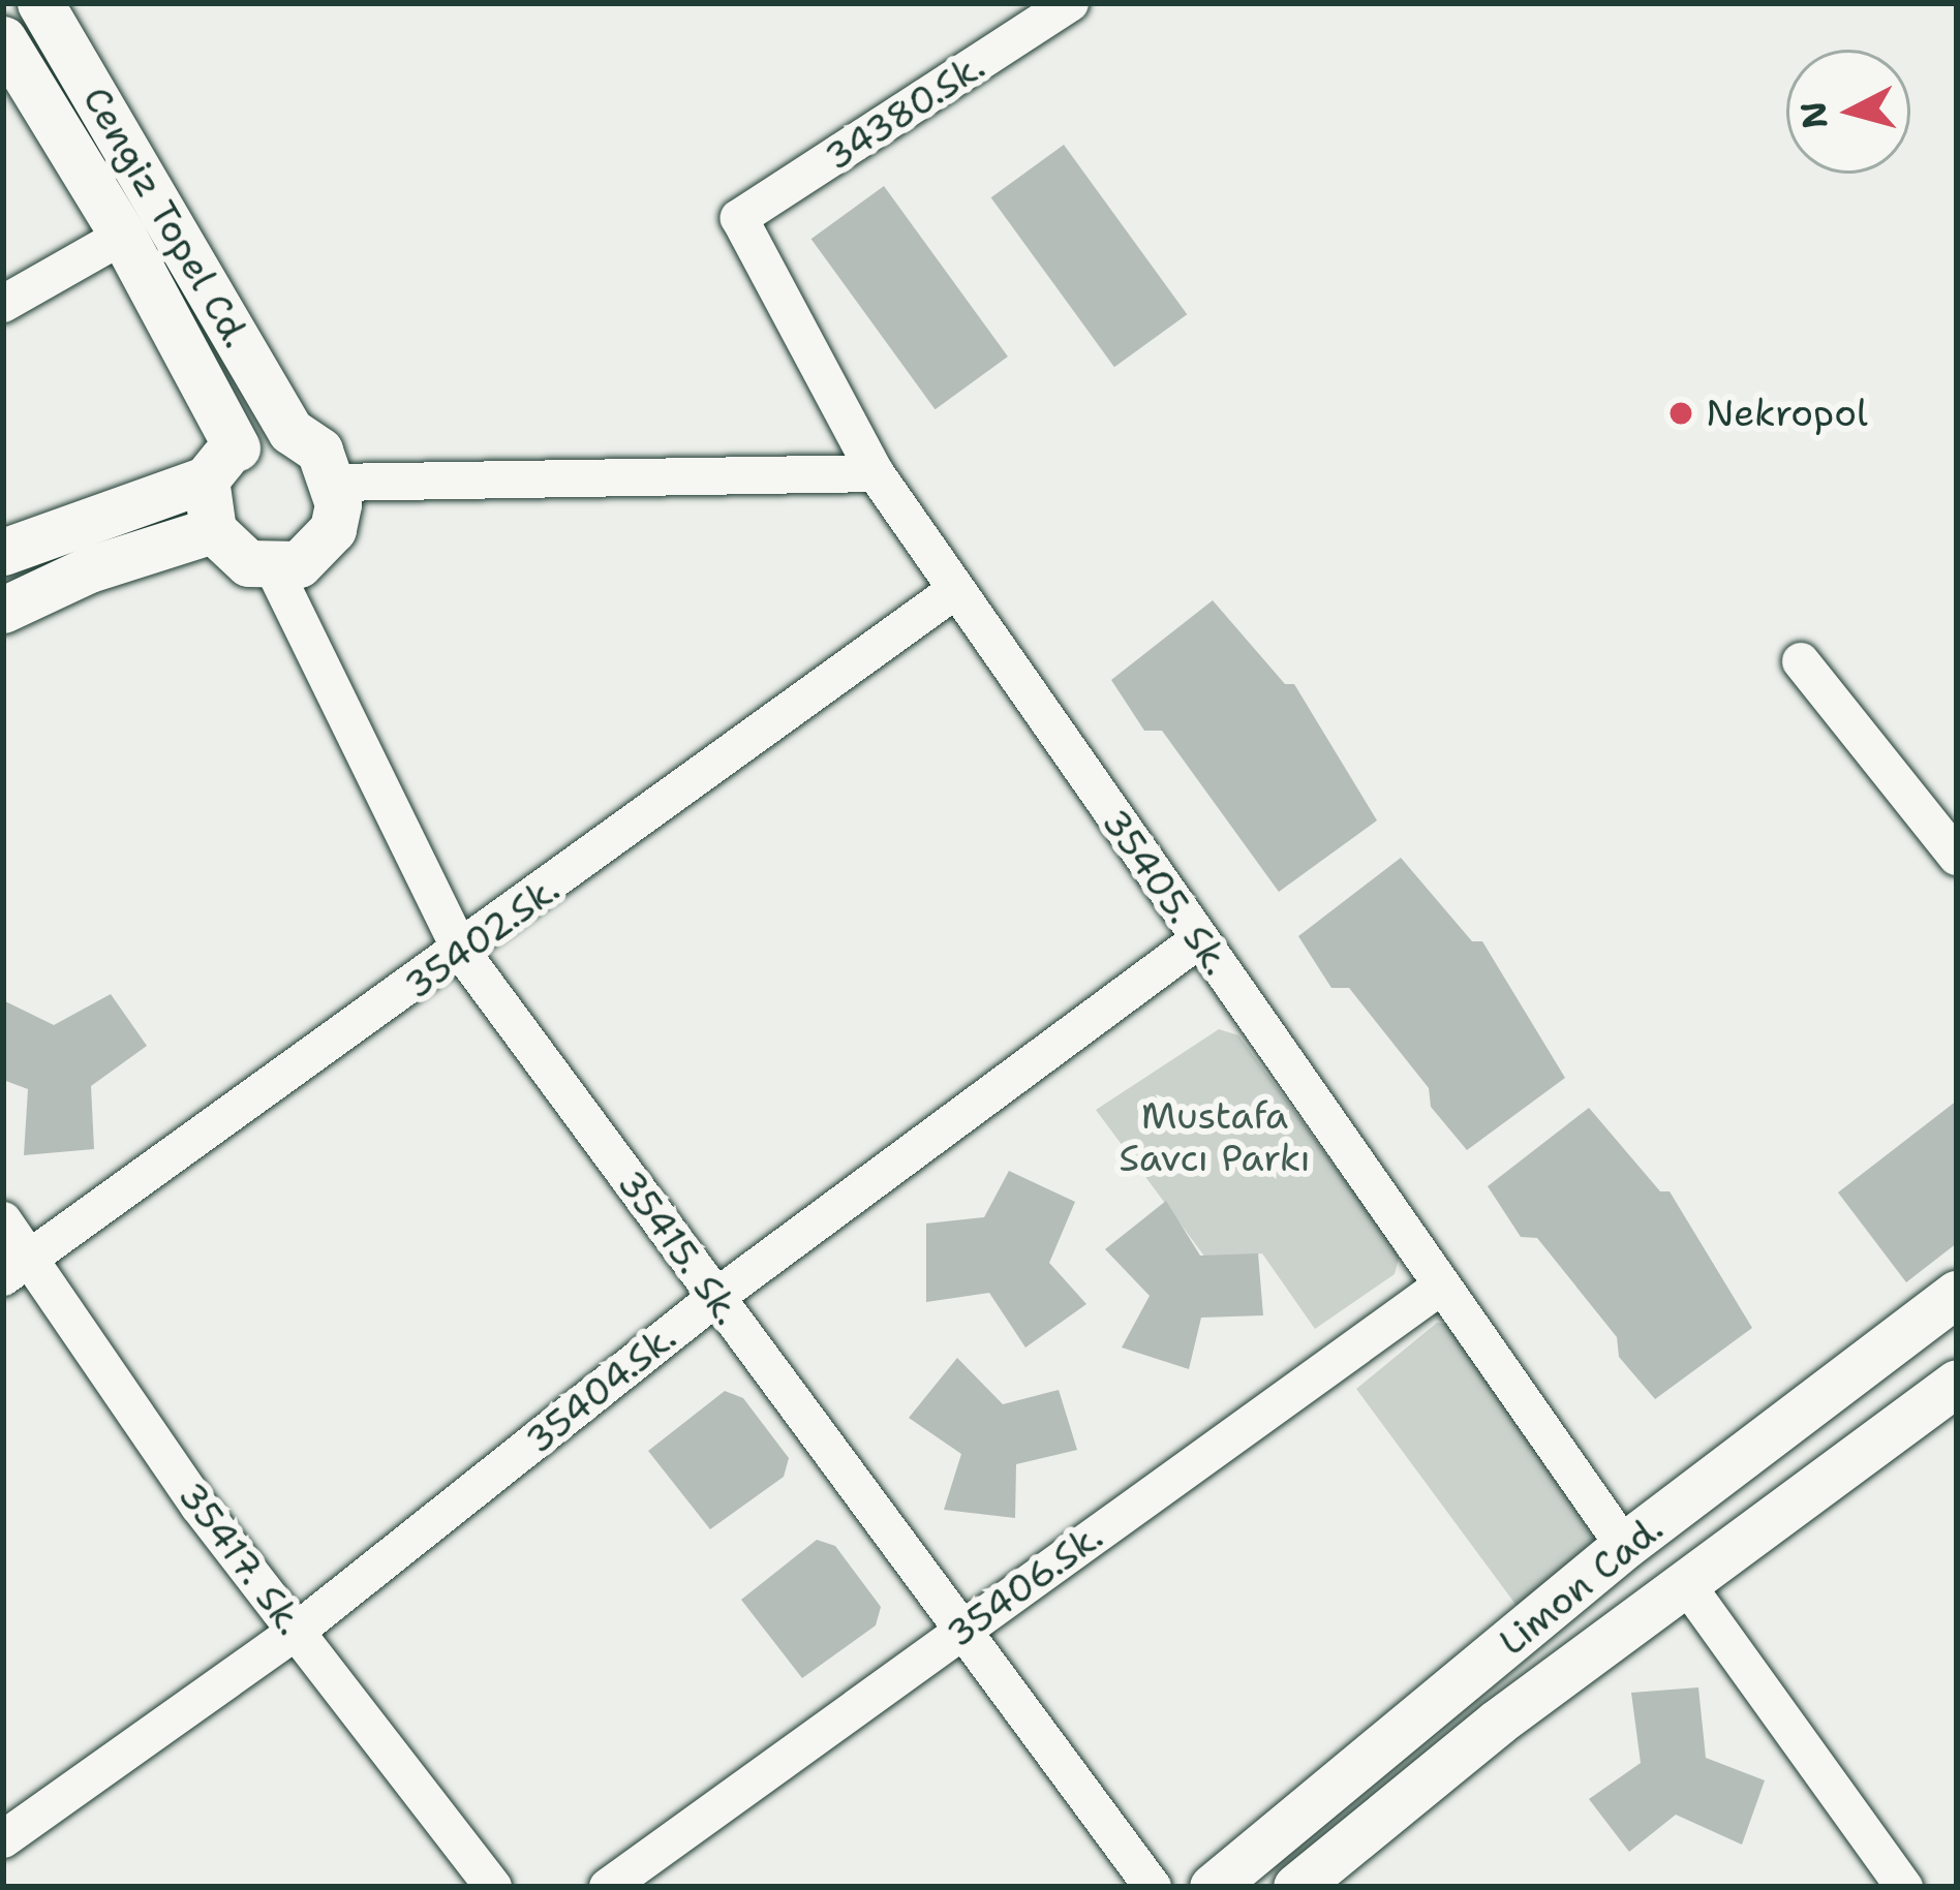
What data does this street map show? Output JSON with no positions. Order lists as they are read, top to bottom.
{
  "streets": {
    "street": [
      "34380.Sk.",
      "Cengiz Topel Cd.",
      "35405. Sk.",
      "35402.Sk.",
      "35415. Sk.",
      "35404.Sk.",
      "35417. Sk.",
      "35406.Sk.",
      "Limon Cad."
    ]
  },
  "crossings": [
    ["34380.Sk.", "35405. Sk."],
    ["Cengiz Topel Cd.", "35415. Sk."],
    ["35405. Sk.", "35402.Sk."],
    ["35405. Sk.", "35404.Sk."],
    ["35405. Sk.", "35406.Sk."],
    ["35405. Sk.", "Limon Cad."],
    ["35402.Sk.", "35415. Sk."],
    ["35402.Sk.", "35417. Sk."],
    ["35415. Sk.", "35404.Sk."],
    ["35415. Sk.", "35406.Sk."],
    ["35404.Sk.", "35417. Sk."]
  ],
  "parks": ["Mustafa Savcı Parkı"],
  "places": ["Nekropol"],
  "north": "left"
}
